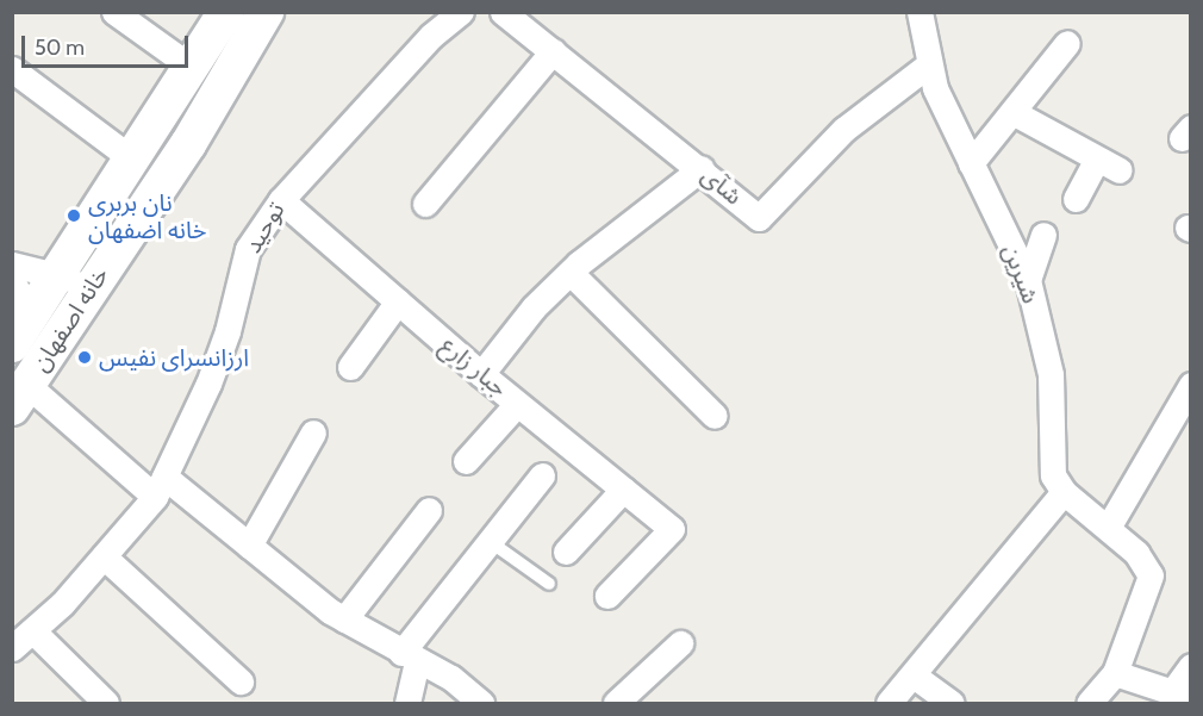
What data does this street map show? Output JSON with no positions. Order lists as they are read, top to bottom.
{
  "streets": {
    "main road": ["خانه اصفهان"],
    "street": [
      "شآی",
      "توحید",
      "شیرین",
      "جبار زارع"
    ]
  },
  "crossings": [
    ["شآی", "شیرین"],
    ["توحید", "جبار زارع"]
  ],
  "places": ["نان بربری خانه اضفهان", "ارزانسرای نفیس"],
  "scale_bar": "50 m"
}
